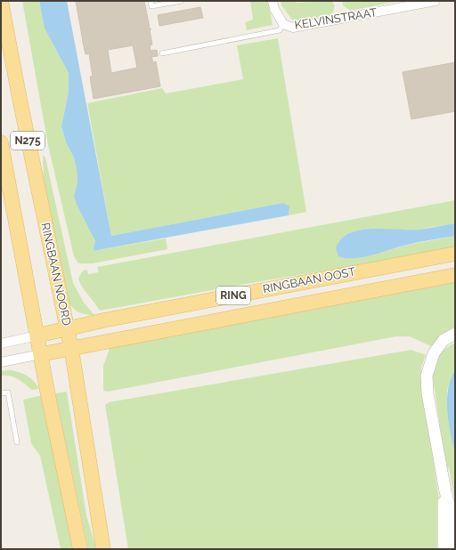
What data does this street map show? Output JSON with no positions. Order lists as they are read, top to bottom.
{
  "streets": {
    "main road": [
      "N275",
      "RINGBAAN NOORD",
      "RINGBAAN OOST",
      "RING"
    ],
    "street": ["KELVINSTRAAT"]
  },
  "crossings": [
    ["N275", "RINGBAAN OOST"],
    ["RINGBAAN NOORD", "RINGBAAN OOST"]
  ]
}
